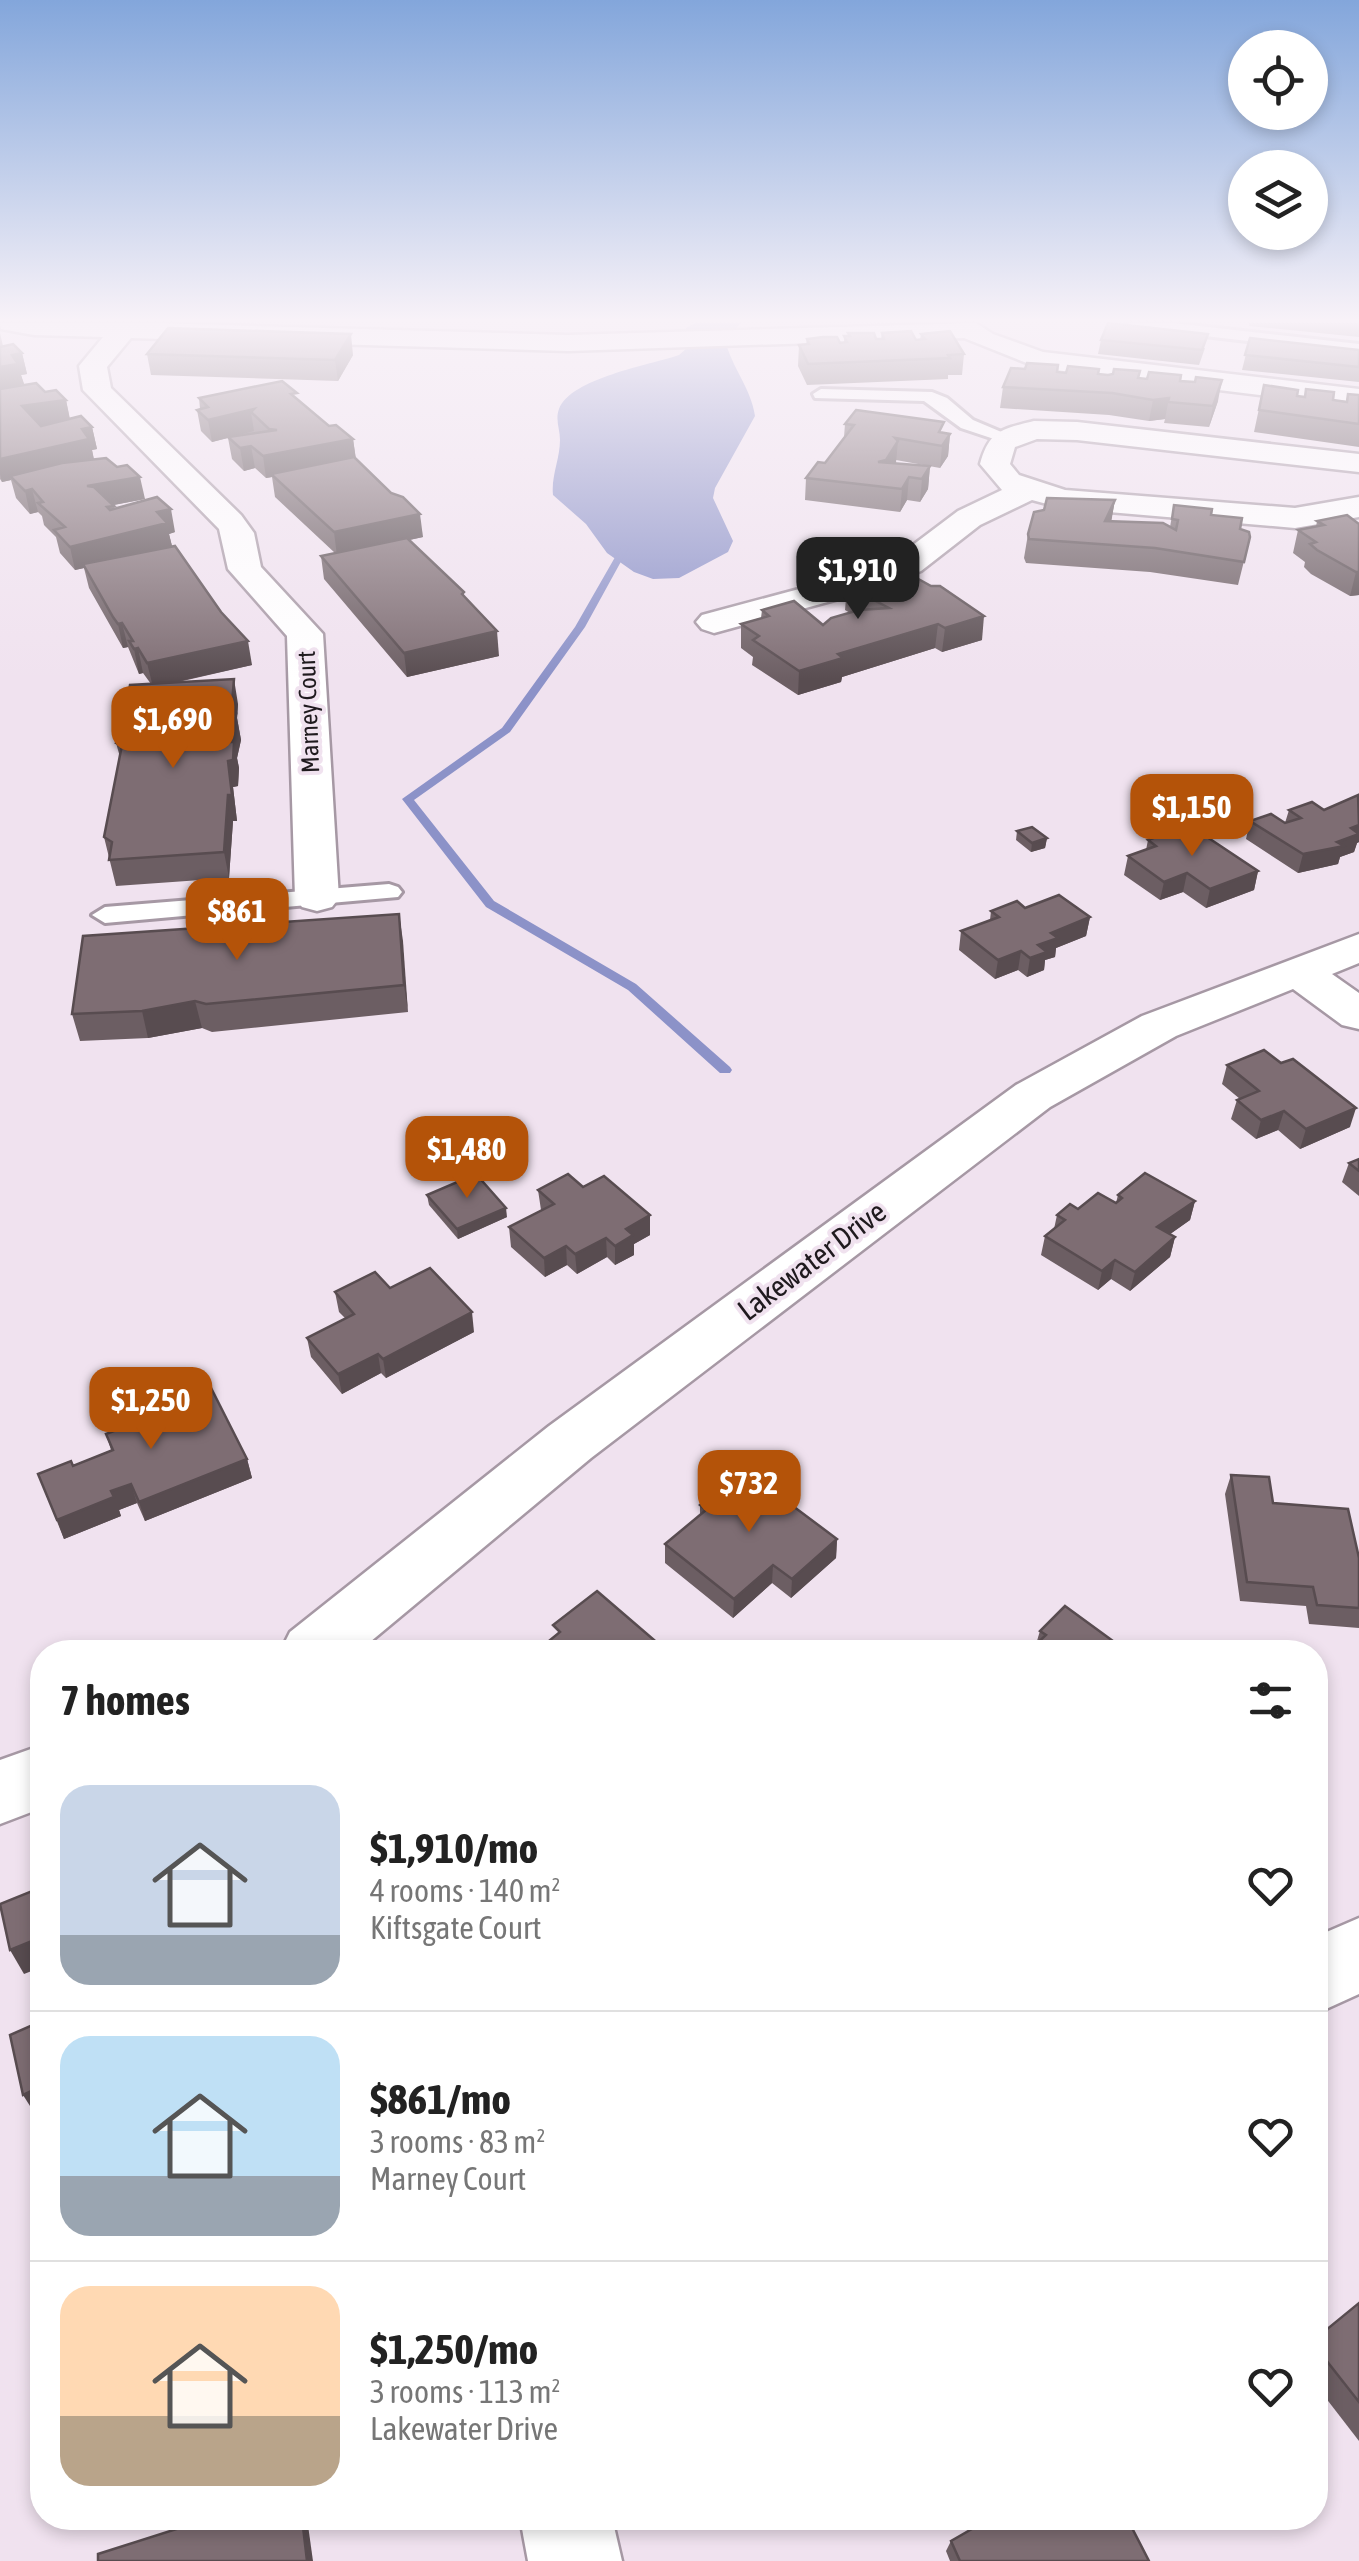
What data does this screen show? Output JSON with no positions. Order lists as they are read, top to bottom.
{
  "streets": {
    "street": ["Marney Court", "Lakewater Drive"]
  },
  "page": {
    "price": [
      "$1,910",
      "$1,690",
      "$1,150",
      "$861",
      "$1,480",
      "$1,250",
      "$732"
    ],
    "heading": "7 homes",
    "list": [
      {
        "name": "$1,910/mo",
        "note": "4 rooms · 140 m² · Kiftsgate Court"
      },
      {
        "name": "$861/mo",
        "note": "3 rooms · 83 m² · Marney Court"
      },
      {
        "name": "$1,250/mo",
        "note": "3 rooms · 113 m² · Lakewater Drive"
      }
    ]
  }
}
